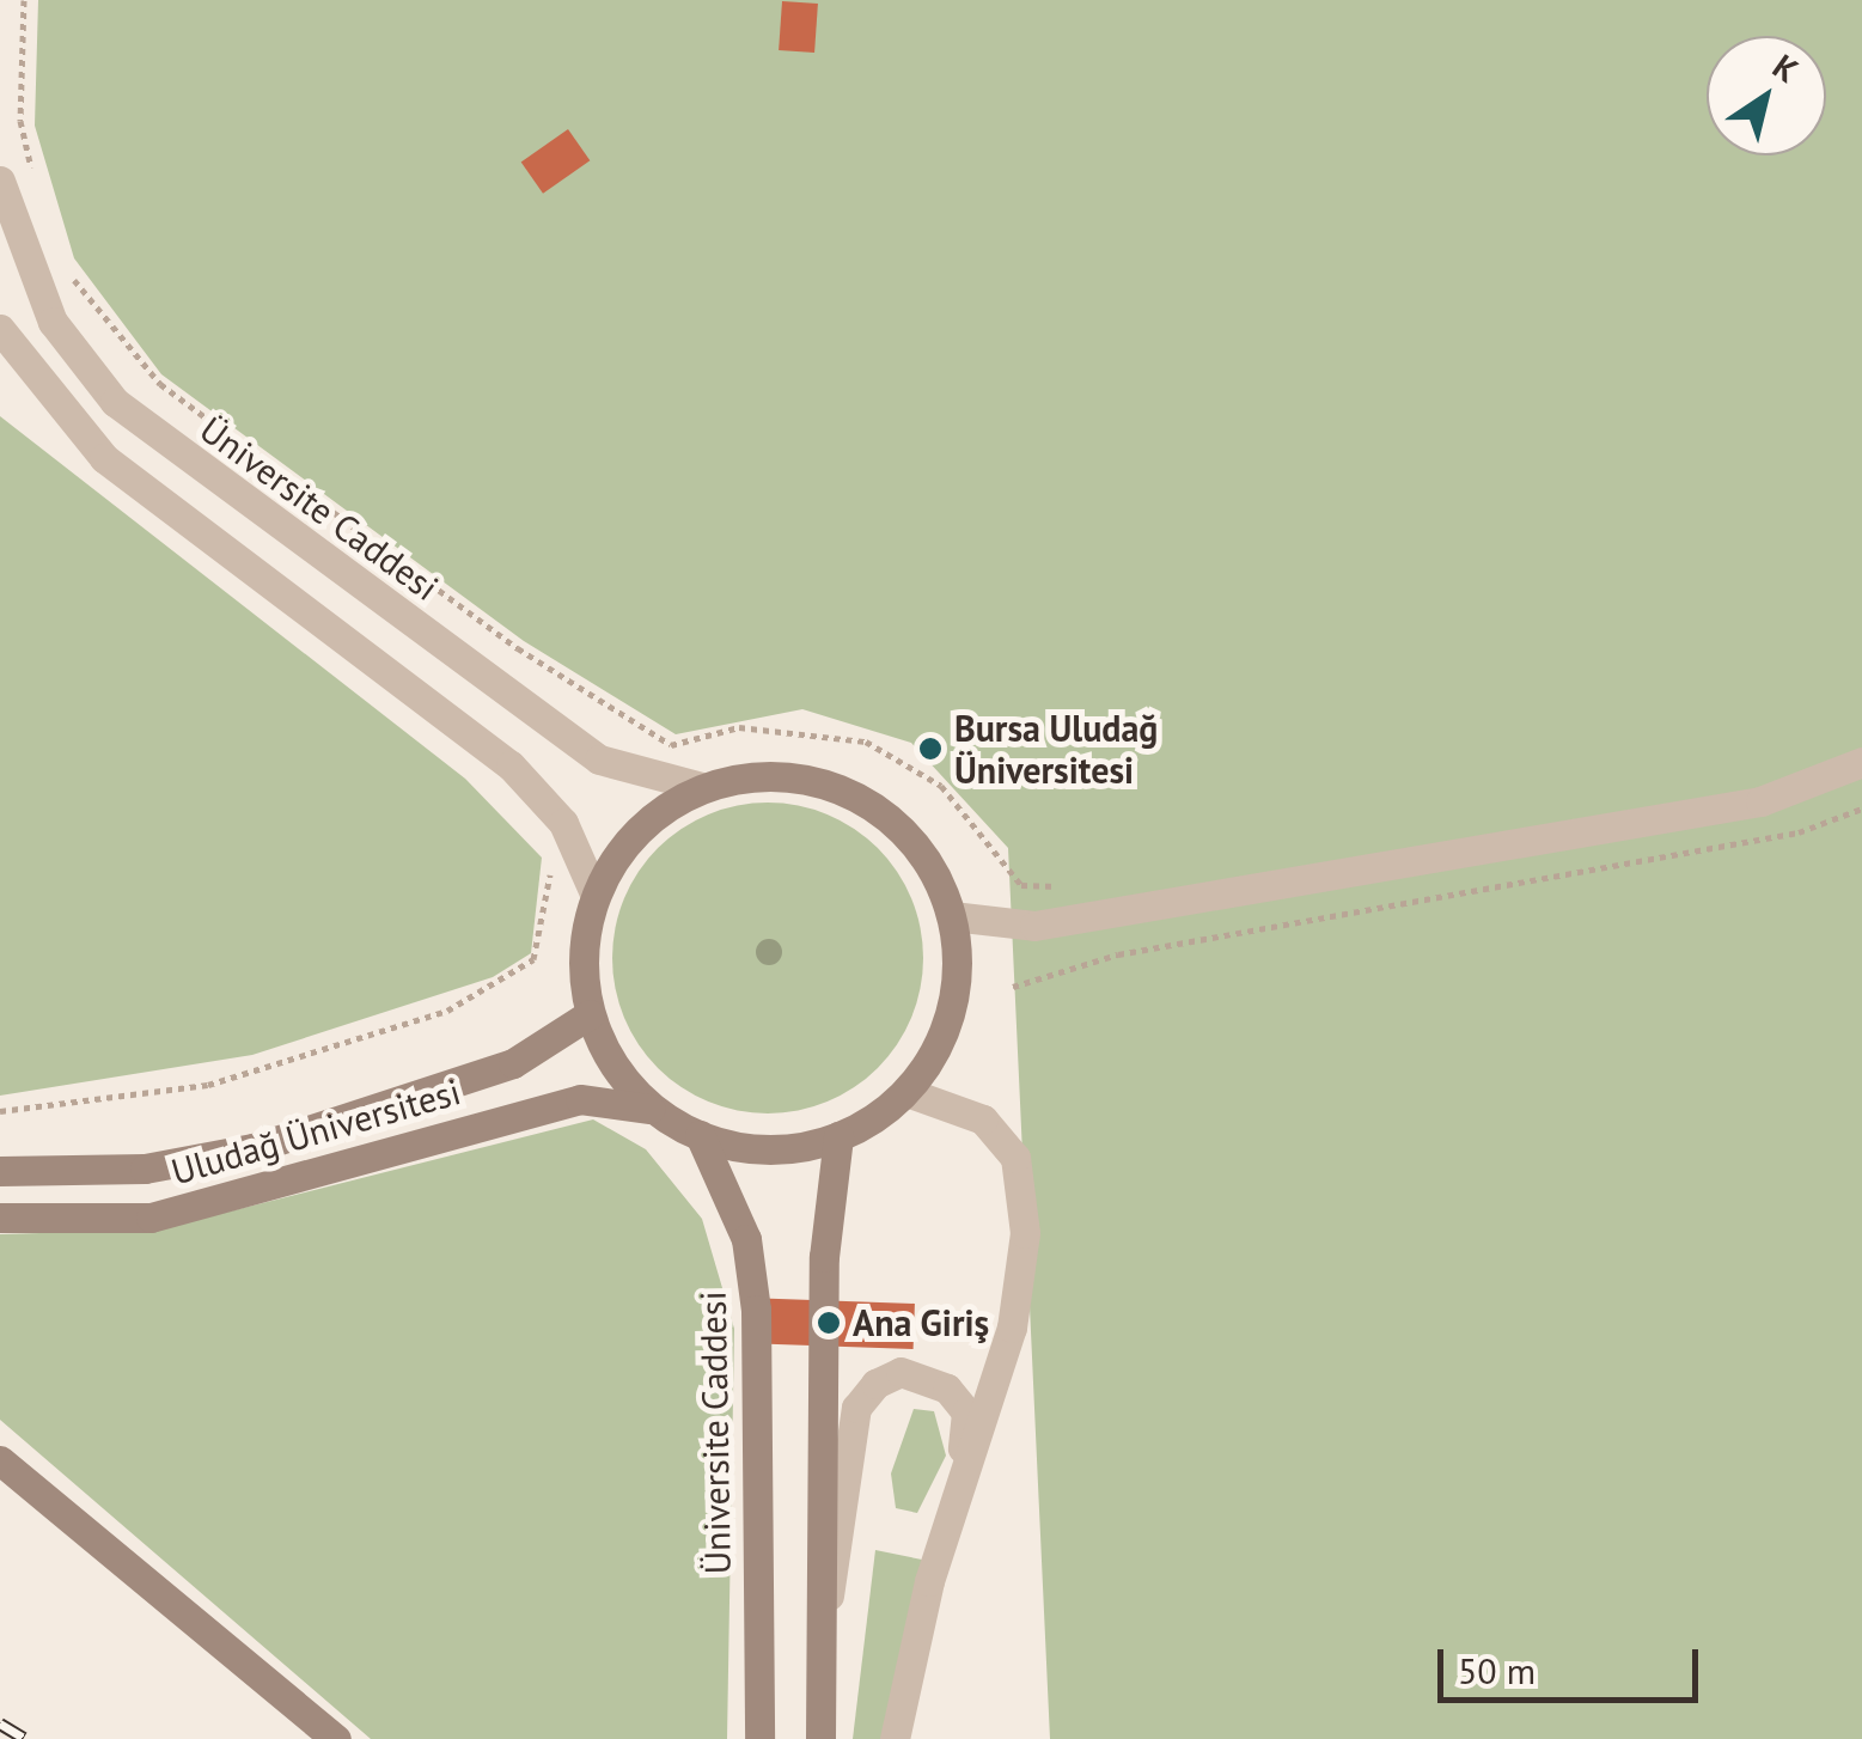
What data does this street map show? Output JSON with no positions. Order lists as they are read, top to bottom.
{
  "streets": {
    "main road": ["Üniversite Caddesi", "Uludağ Üniversitesi"]
  },
  "crossings": [
    ["Üniversite Caddesi", "Uludağ Üniversitesi"]
  ],
  "places": ["Bursa Uludağ Üniversitesi", "Ana Giriş"],
  "scale_bar": "50 m",
  "north": "top right"
}
